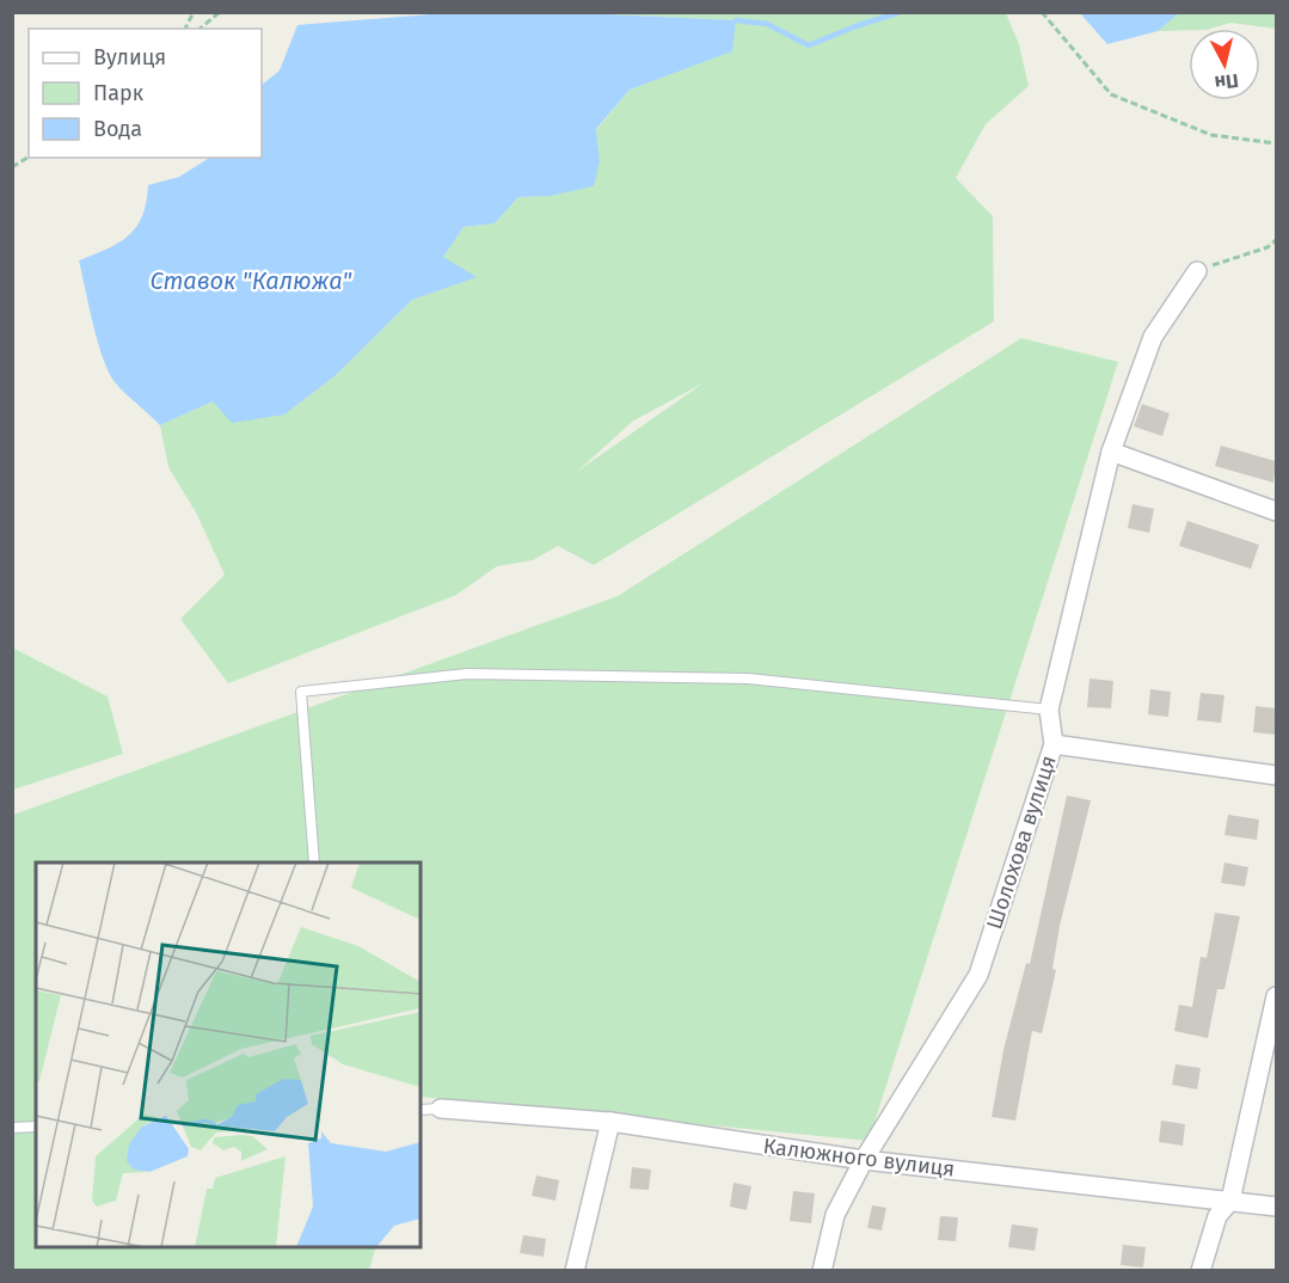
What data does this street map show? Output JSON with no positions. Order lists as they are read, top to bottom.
{
  "streets": {
    "street": ["Шолохова вулиця", "Калюжного вулиця"]
  },
  "crossings": [
    ["Шолохова вулиця", "Калюжного вулиця"]
  ],
  "water": ["Ставок \"Калюжа\""],
  "legend": ["Вулиця", "Парк", "Вода"],
  "north": "bottom"
}
